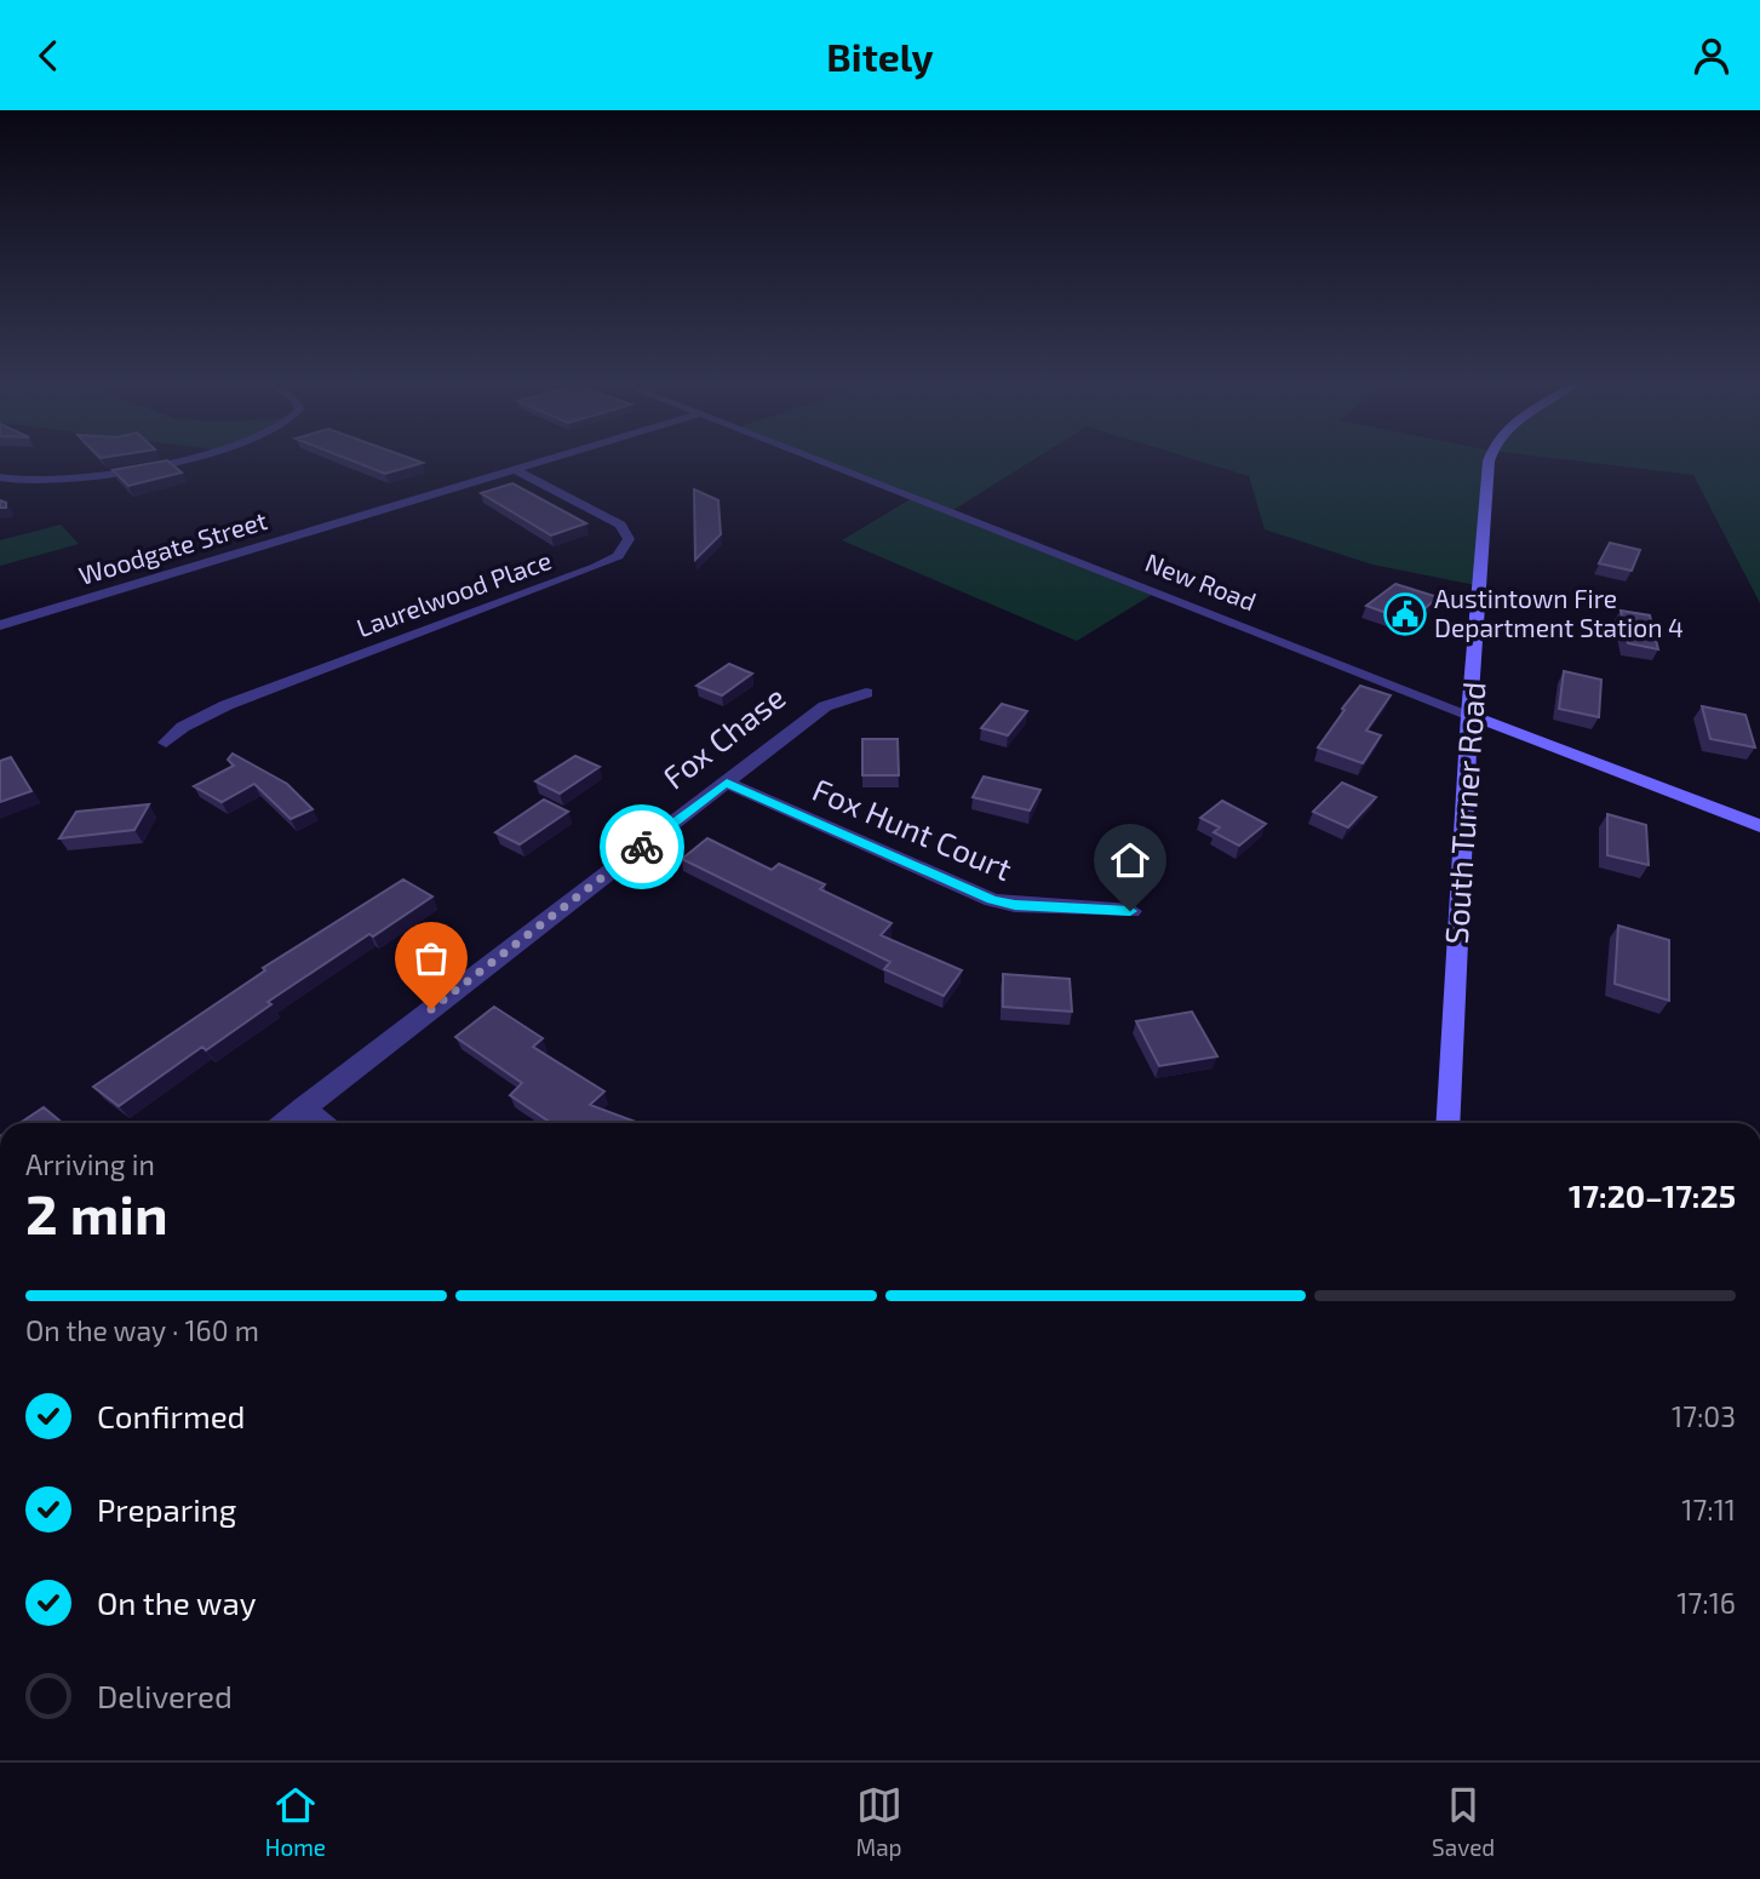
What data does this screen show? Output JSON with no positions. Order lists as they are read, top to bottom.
{
  "streets": {
    "street": [
      "Woodgate Street",
      "New Road",
      "Laurelwood Place",
      "Fox Chase",
      "South Turner Road",
      "Fox Hunt Court"
    ]
  },
  "crossings": [
    ["Woodgate Street", "Laurelwood Place"],
    ["New Road", "South Turner Road"],
    ["Fox Chase", "Fox Hunt Court"]
  ],
  "places": {
    "public building": ["Austintown Fire Department Station 4"]
  },
  "page": {
    "header": "Bitely",
    "heading": ["2 min", "Arriving in", "17:20–17:25"],
    "bar": "On the way · 160 m",
    "list": [
      ["Confirmed", "17:03"],
      ["Preparing", "17:11"],
      ["On the way", "17:16"],
      "Delivered"
    ],
    "tabs": ["Home", "Map", "Saved"]
  }
}
